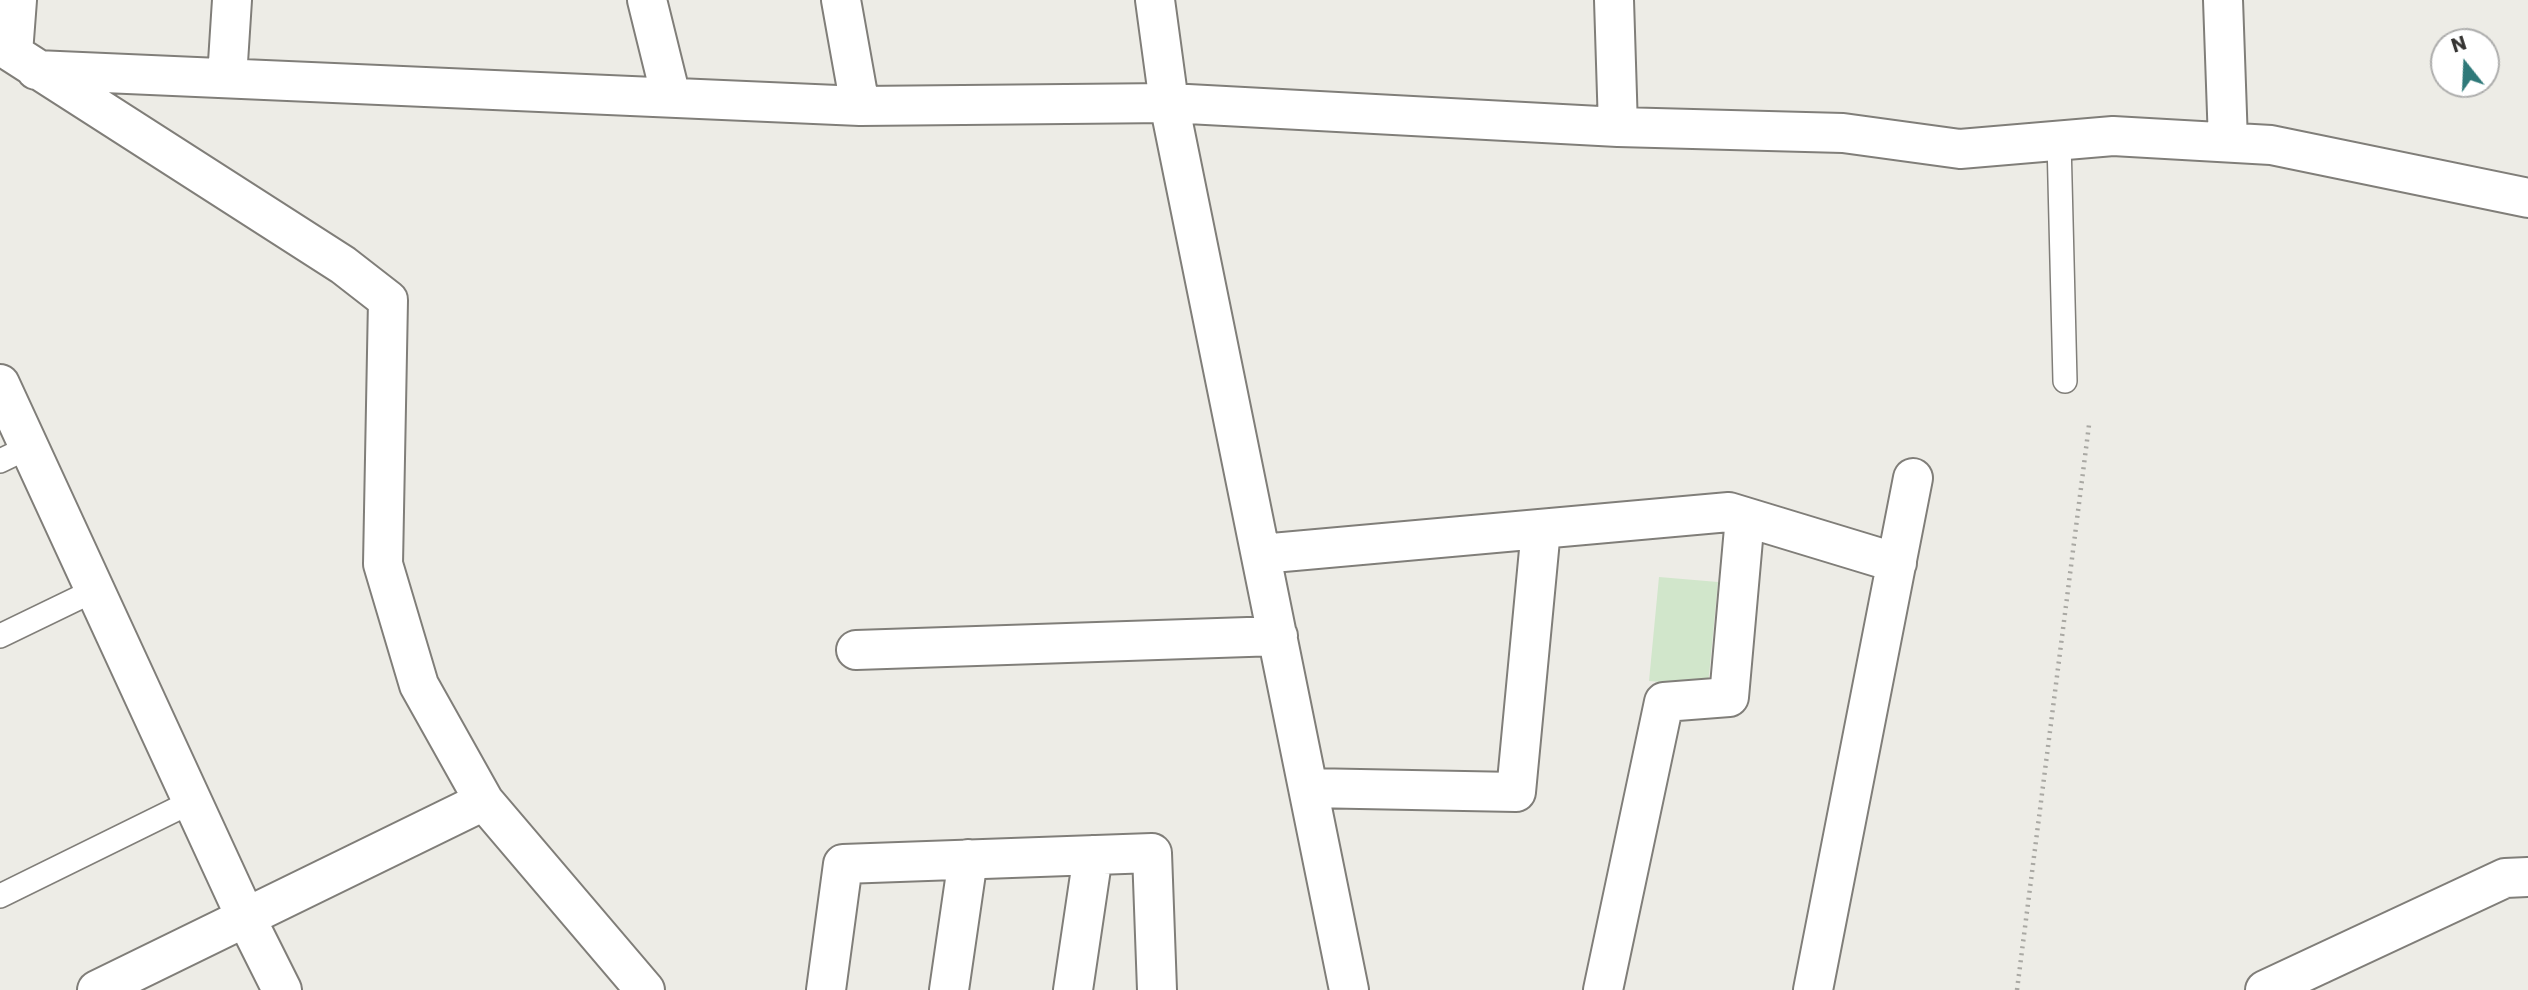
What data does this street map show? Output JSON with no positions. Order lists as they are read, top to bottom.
{
  "north": "top"
}
